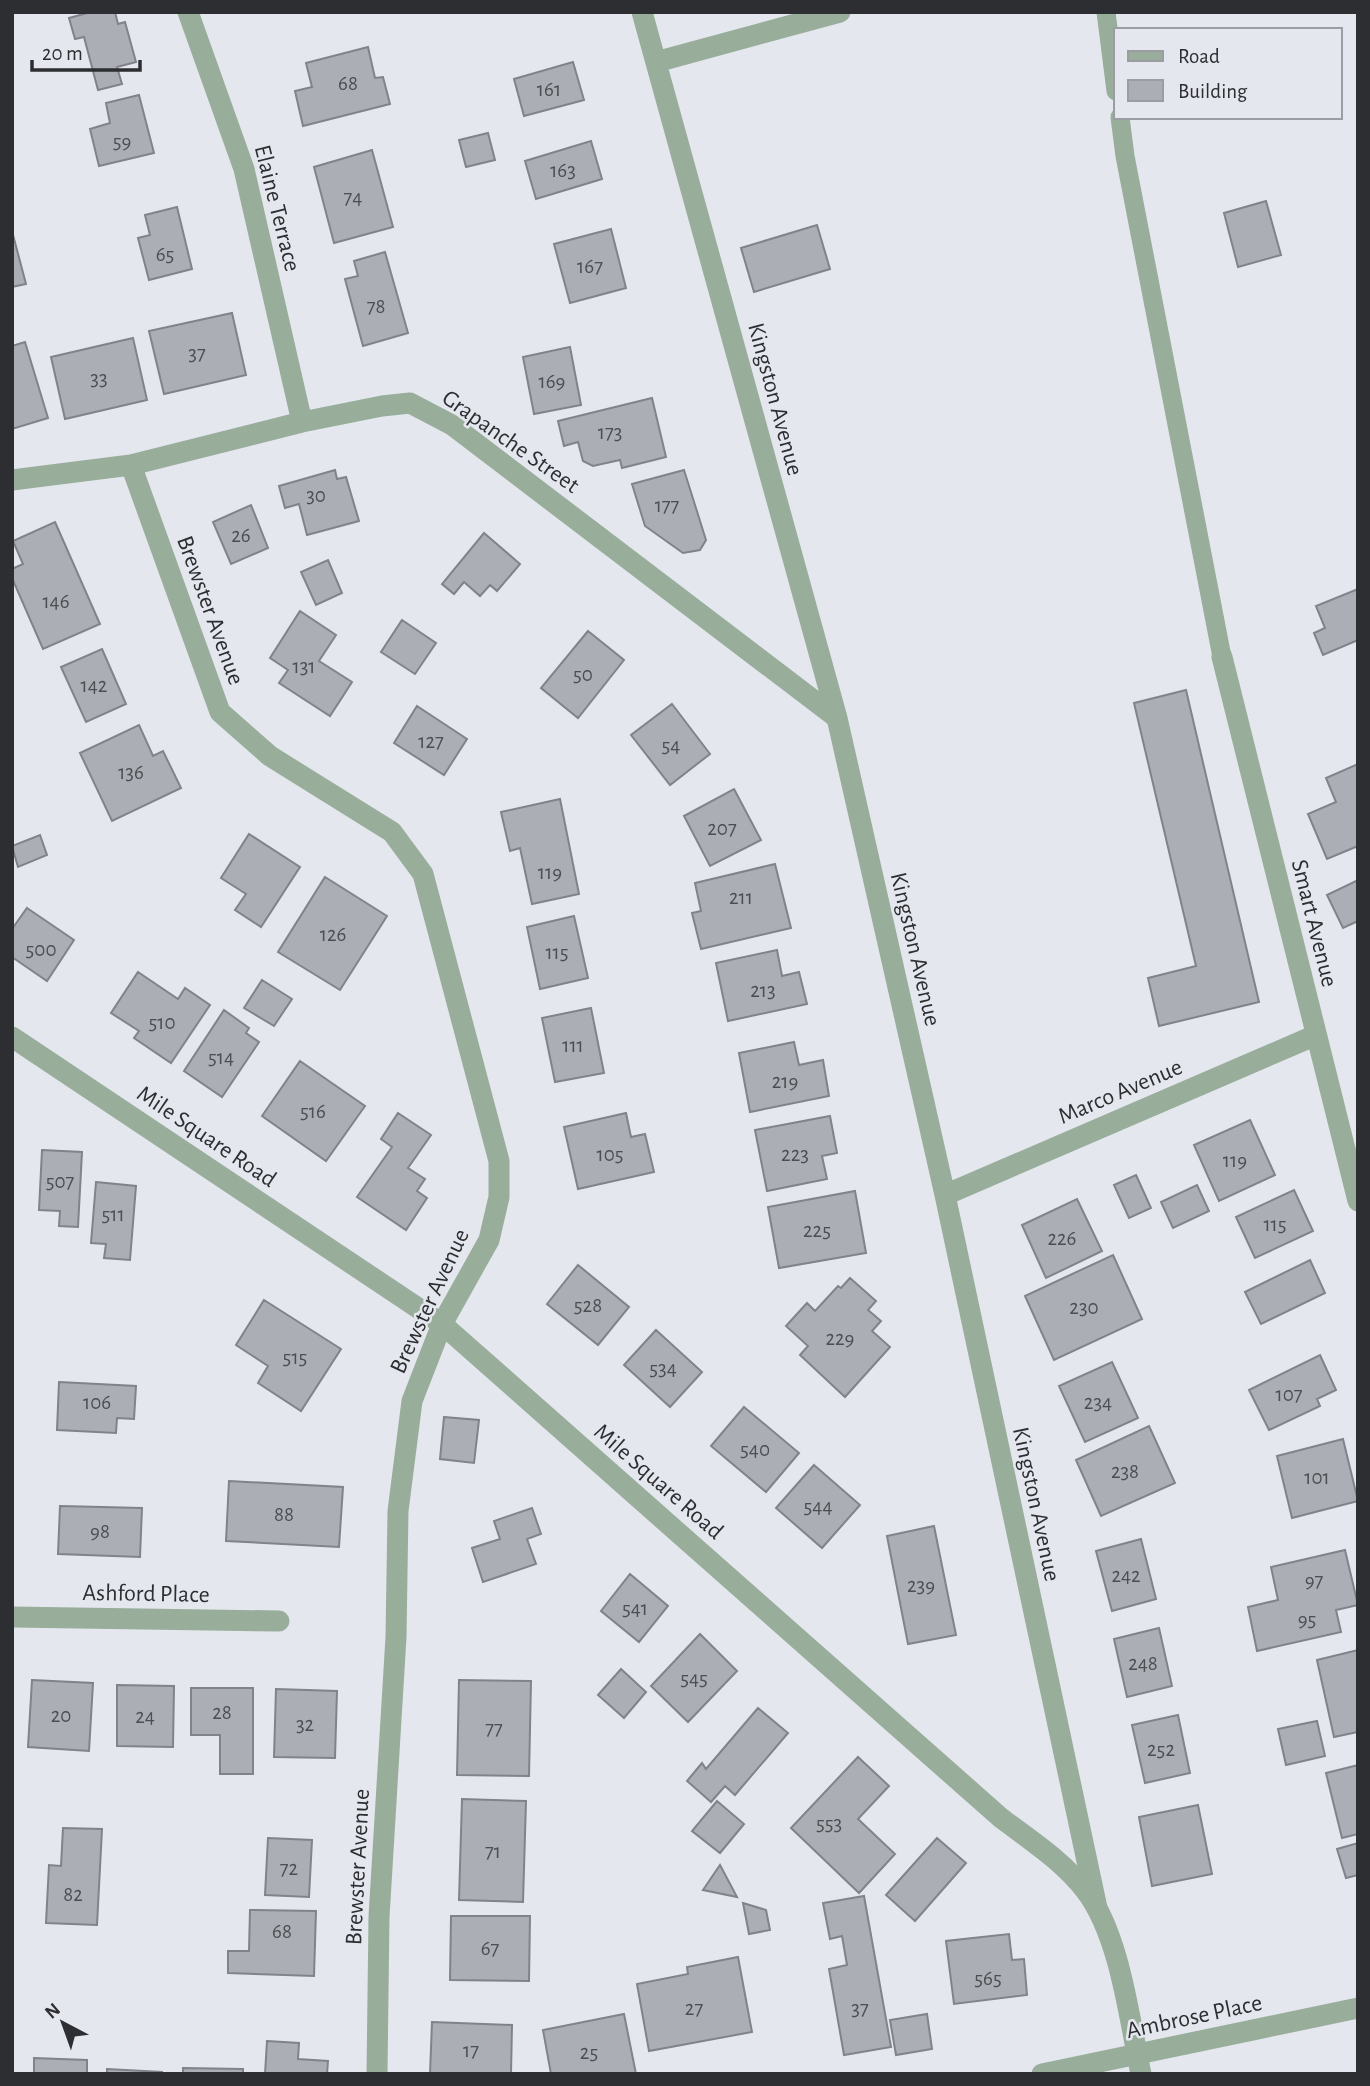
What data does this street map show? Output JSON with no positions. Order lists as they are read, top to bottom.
{
  "streets": {
    "street": [
      "Elaine Terrace",
      "Kingston Avenue",
      "Grapanche Street",
      "Brewster Avenue",
      "Smart Avenue",
      "Marco Avenue",
      "Mile Square Road",
      "Ashford Place",
      "Ambrose Place"
    ]
  },
  "crossings": [
    ["Elaine Terrace", "Grapanche Street"],
    ["Kingston Avenue", "Grapanche Street"],
    ["Kingston Avenue", "Marco Avenue"],
    ["Kingston Avenue", "Mile Square Road"],
    ["Grapanche Street", "Brewster Avenue"],
    ["Brewster Avenue", "Mile Square Road"],
    ["Smart Avenue", "Marco Avenue"],
    ["Mile Square Road", "Ambrose Place"]
  ],
  "house_numbers": [
    "68",
    "161",
    "59",
    "163",
    "74",
    "65",
    "167",
    "78",
    "37",
    "33",
    "169",
    "173",
    "30",
    "177",
    "26",
    "146",
    "131",
    "50",
    "142",
    "127",
    "54",
    "136",
    "207",
    "119",
    "211",
    "126",
    "500",
    "115",
    "213",
    "510",
    "111",
    "514",
    "219",
    "516",
    "105",
    "223",
    "119",
    "507",
    "511",
    "115",
    "225",
    "226",
    "528",
    "230",
    "229",
    "515",
    "534",
    "107",
    "106",
    "234",
    "540",
    "238",
    "101",
    "544",
    "88",
    "98",
    "242",
    "97",
    "239",
    "541",
    "95",
    "248",
    "545",
    "28",
    "20",
    "24",
    "32",
    "77",
    "252",
    "553",
    "71",
    "72",
    "82",
    "68",
    "67",
    "565",
    "27",
    "37",
    "17",
    "25"
  ],
  "legend": ["Road", "Building"],
  "scale_bar": "20 m",
  "north": "top left"
}
